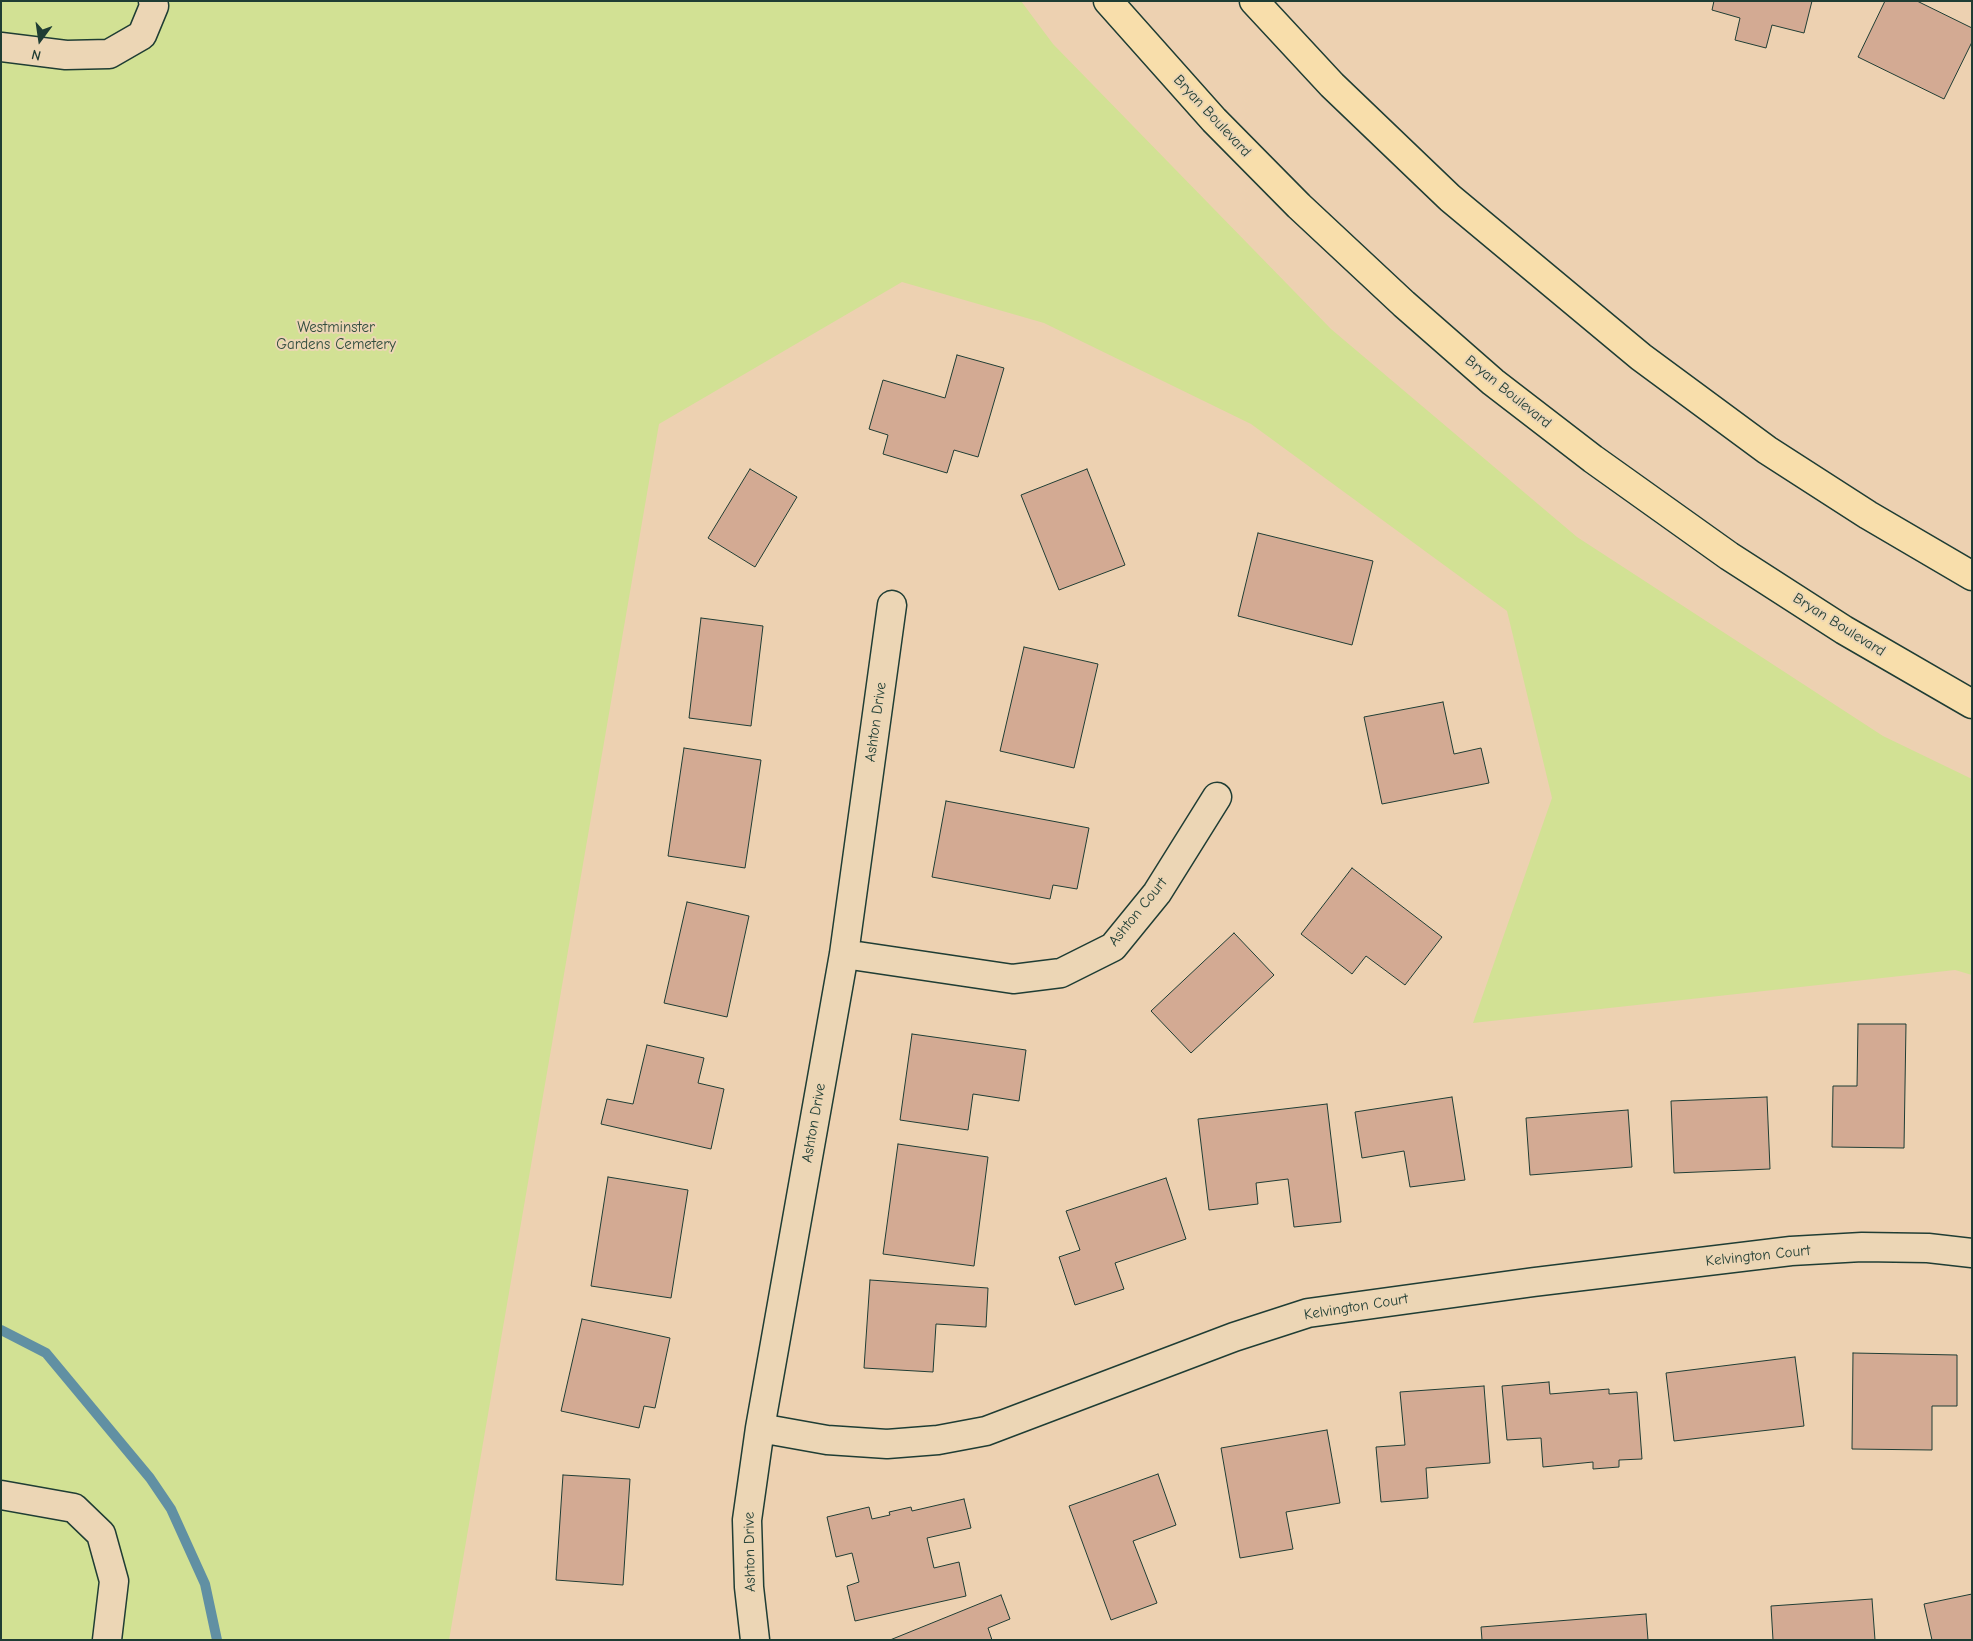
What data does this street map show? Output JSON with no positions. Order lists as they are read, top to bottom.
{
  "streets": {
    "highway": ["Bryan Boulevard"],
    "street": ["Ashton Drive", "Ashton Court", "Kelvington Court"]
  },
  "crossings": [
    ["Ashton Drive", "Ashton Court"],
    ["Ashton Drive", "Kelvington Court"]
  ],
  "parks": ["Westminster Gardens Cemetery"],
  "north": "bottom"
}
